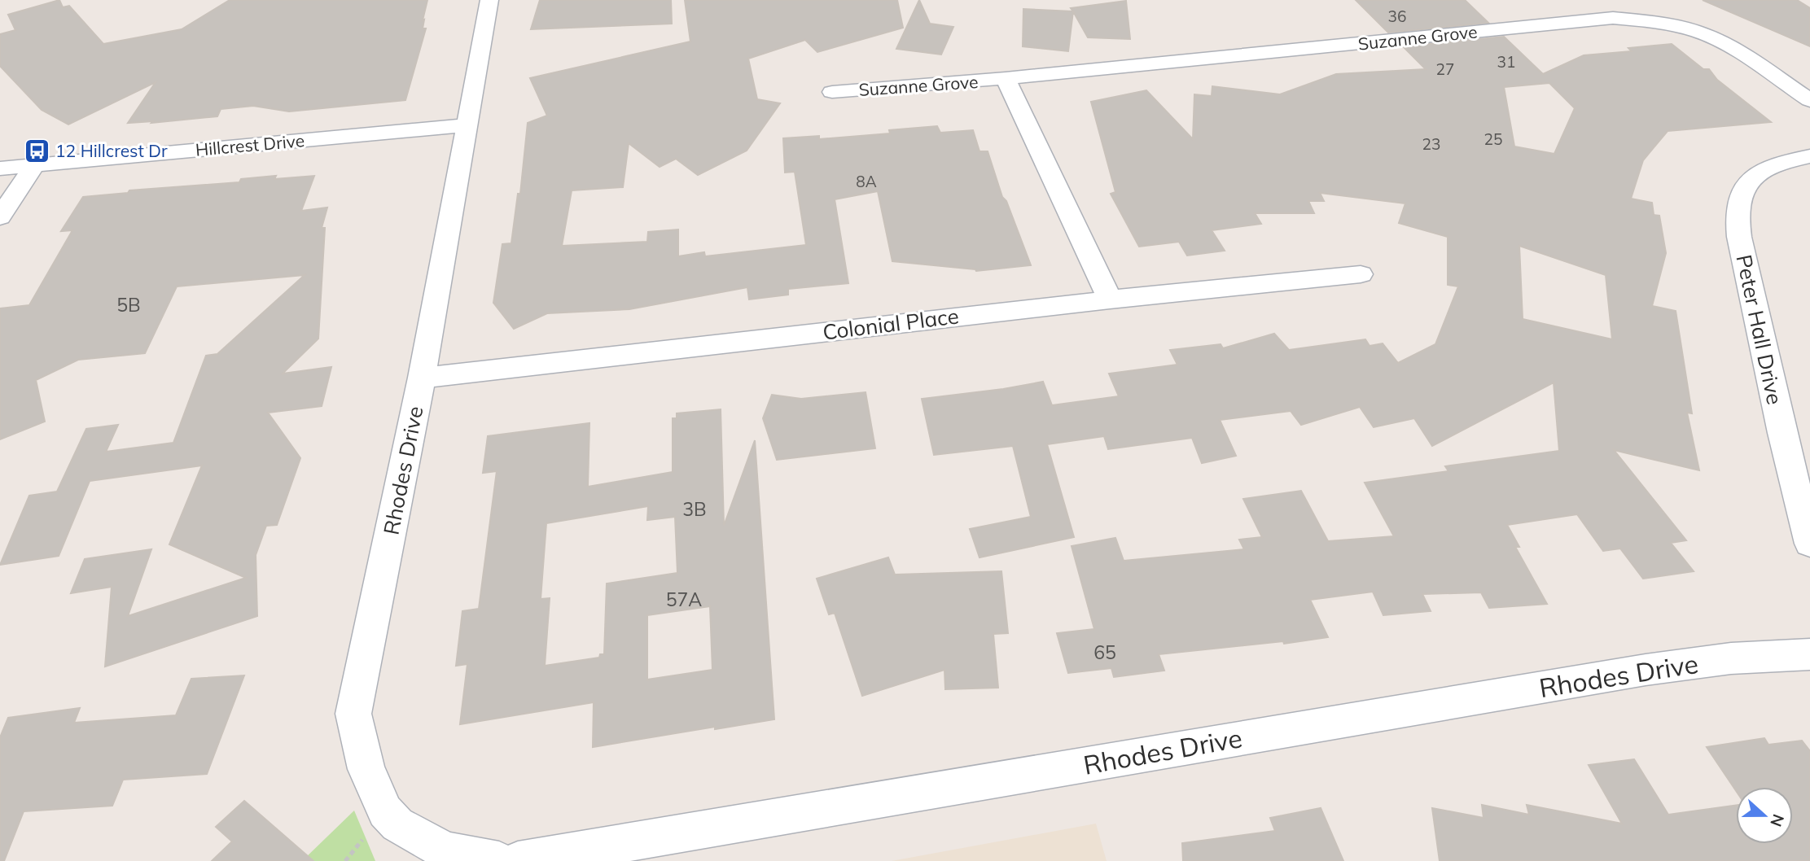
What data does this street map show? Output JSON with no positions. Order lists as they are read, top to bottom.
{
  "streets": {
    "street": [
      "Suzanne Grove",
      "Hillcrest Drive",
      "Colonial Place",
      "Peter Hall Drive",
      "Rhodes Drive"
    ]
  },
  "crossings": [
    ["Suzanne Grove", "Colonial Place"],
    ["Hillcrest Drive", "Rhodes Drive"],
    ["Colonial Place", "Rhodes Drive"]
  ],
  "places": {
    "bus stop": ["12 Hillcrest Dr"]
  },
  "house_numbers": [
    "36",
    "31",
    "27",
    "25",
    "23",
    "8A",
    "5B",
    "3B",
    "57A",
    "65"
  ],
  "north": "right"
}
